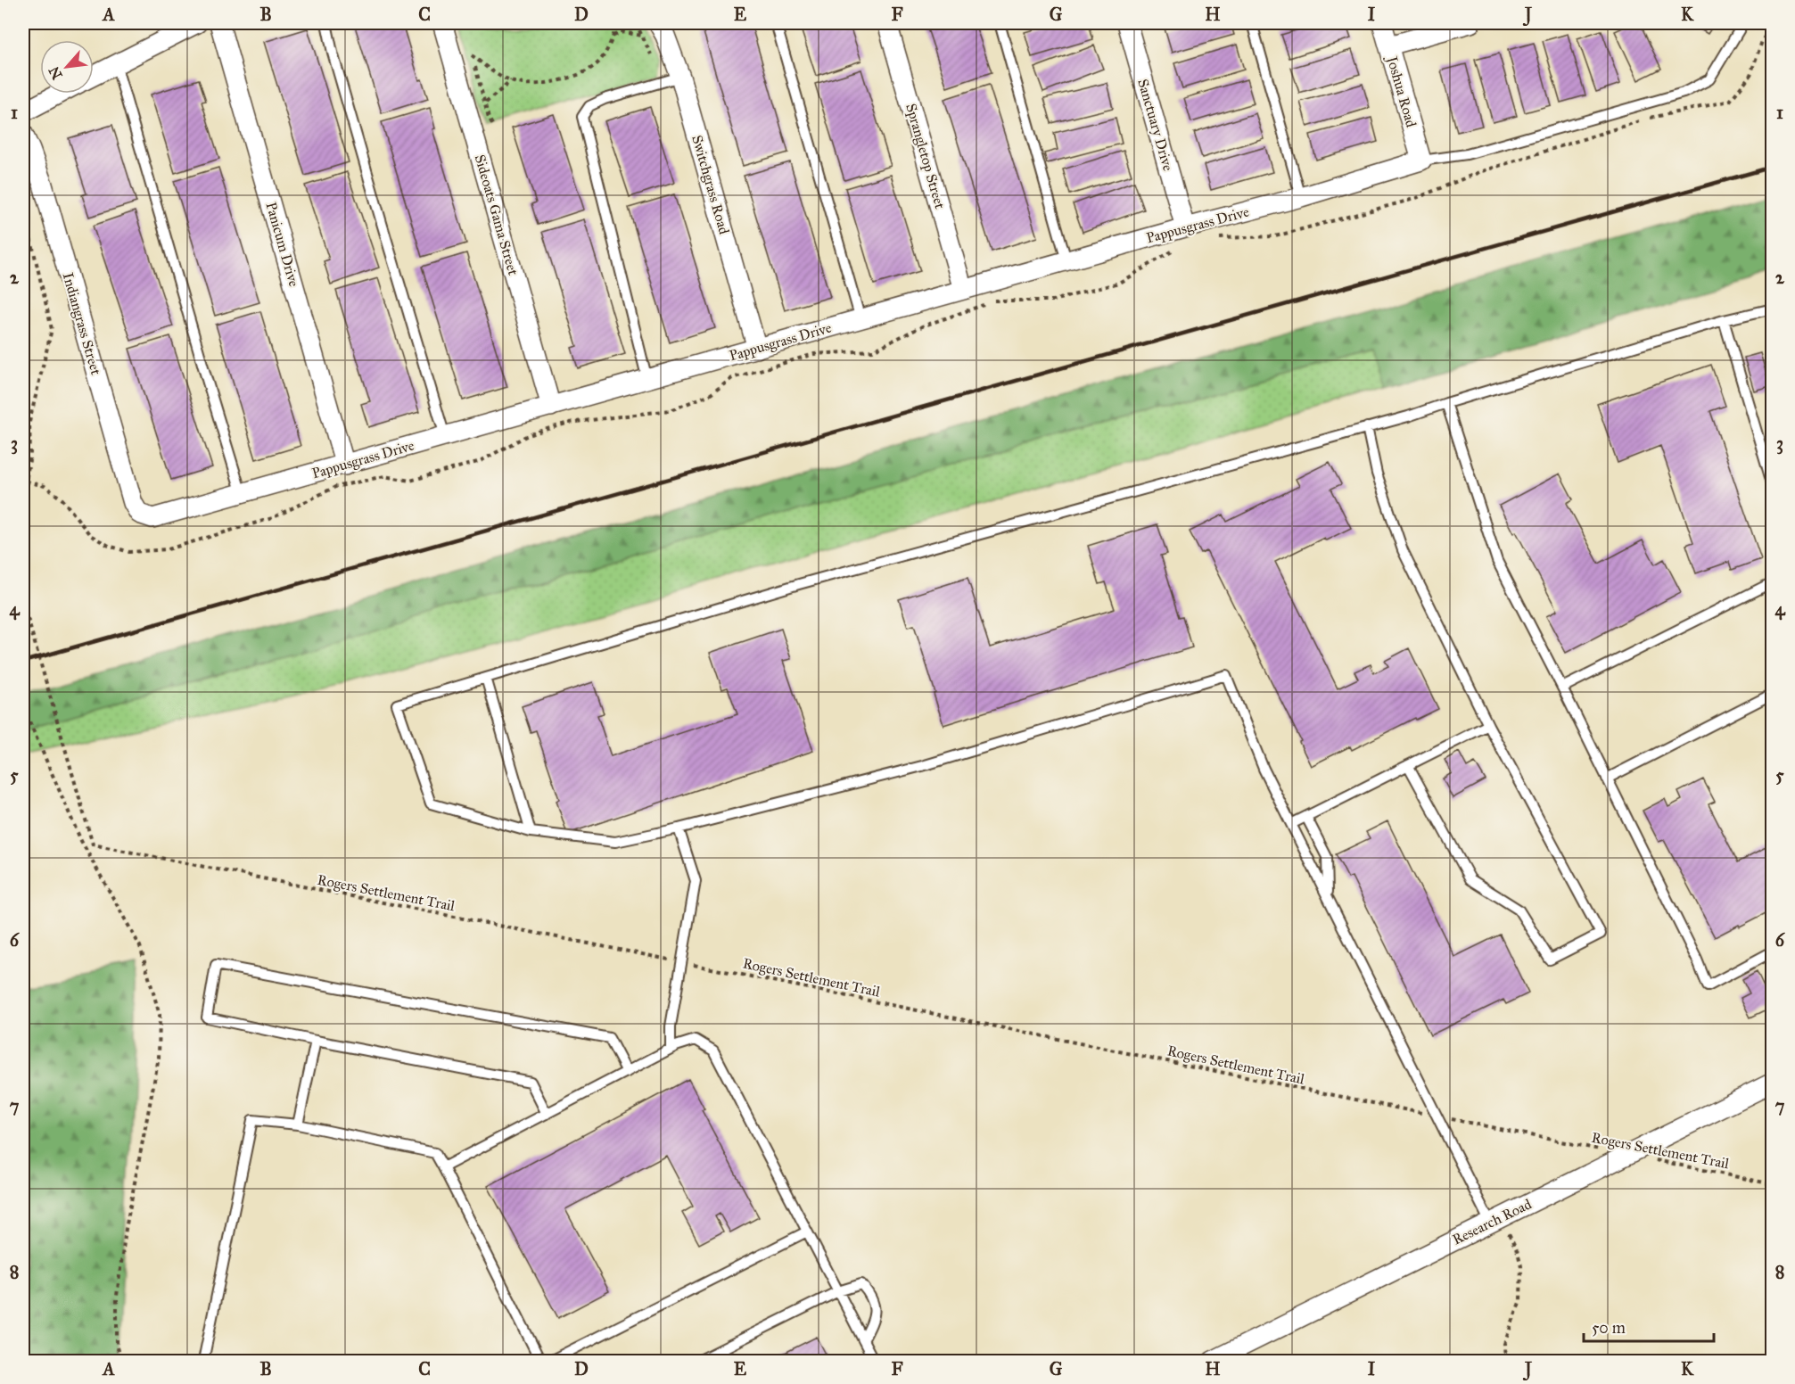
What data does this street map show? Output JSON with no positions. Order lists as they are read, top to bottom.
{
  "streets": {
    "street": [
      "Joshua Road",
      "Sanctuary Drive",
      "Sprangletop Street",
      "Switchgrass Road",
      "Sideoats Gama Street",
      "Pappusgrass Drive",
      "Panicum Drive",
      "Indiangrass Street",
      "Research Road"
    ],
    "path": ["Rogers Settlement Trail"]
  },
  "crossings": [
    ["Joshua Road", "Pappusgrass Drive"],
    ["Sanctuary Drive", "Pappusgrass Drive"],
    ["Sprangletop Street", "Pappusgrass Drive"],
    ["Switchgrass Road", "Pappusgrass Drive"],
    ["Sideoats Gama Street", "Pappusgrass Drive"],
    ["Pappusgrass Drive", "Panicum Drive"],
    ["Pappusgrass Drive", "Indiangrass Street"]
  ],
  "scale_bar": "50 m",
  "north": "bottom left",
  "grid": {
    "columns": [
      "A",
      "B",
      "C",
      "D",
      "E",
      "F",
      "G",
      "H",
      "I",
      "J",
      "K"
    ],
    "rows": [
      "1",
      "2",
      "3",
      "4",
      "5",
      "6",
      "7",
      "8"
    ]
  }
}
